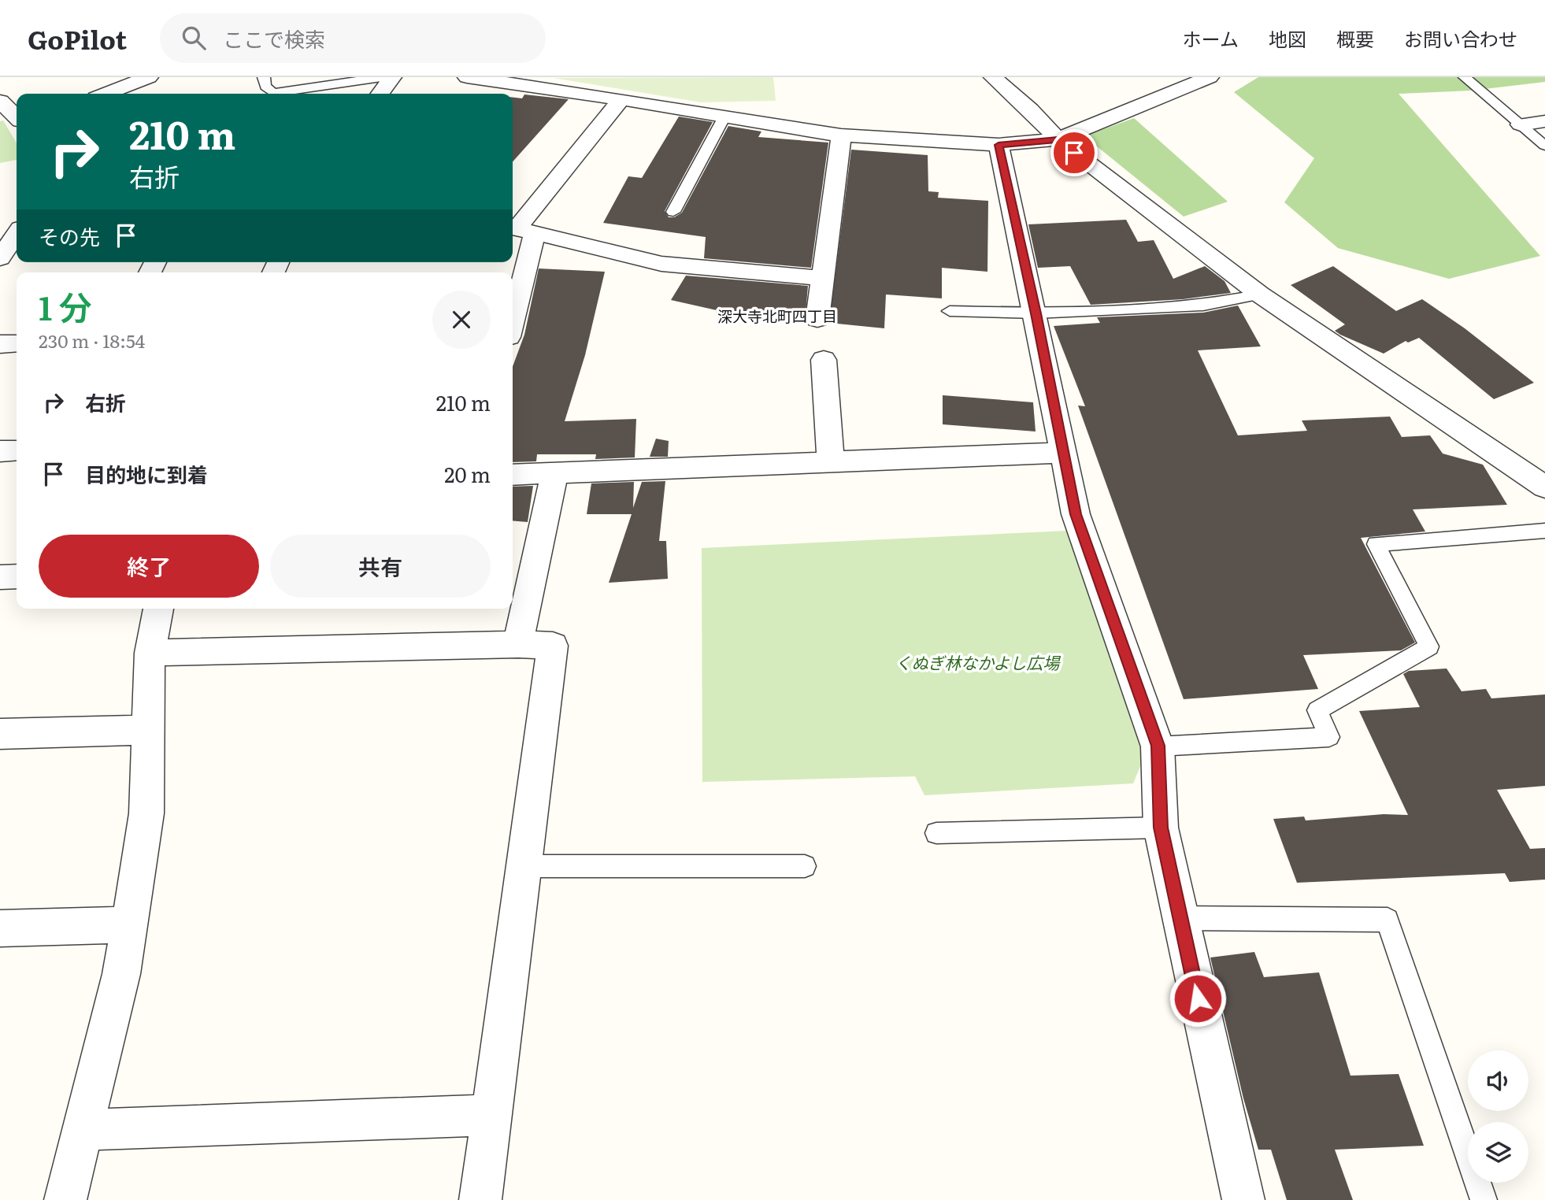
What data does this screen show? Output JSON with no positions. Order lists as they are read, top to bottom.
{
  "districts": ["深大寺北町四丁目"],
  "parks": ["くぬぎ林なかよし広場"],
  "page": {
    "header": "GoPilot",
    "search": "ここで検索",
    "nav": [
      "ホーム",
      "地図",
      "概要",
      "お問い合わせ"
    ],
    "turn": ["210 m", "右折"],
    "then": "その先",
    "heading": ["1 分", "230 m · 18:54"],
    "list": [
      {
        "name": "右折",
        "value": "210 m"
      },
      {
        "name": "目的地に到着",
        "value": "20 m"
      }
    ],
    "buttons": ["終了", "共有"]
  }
}
